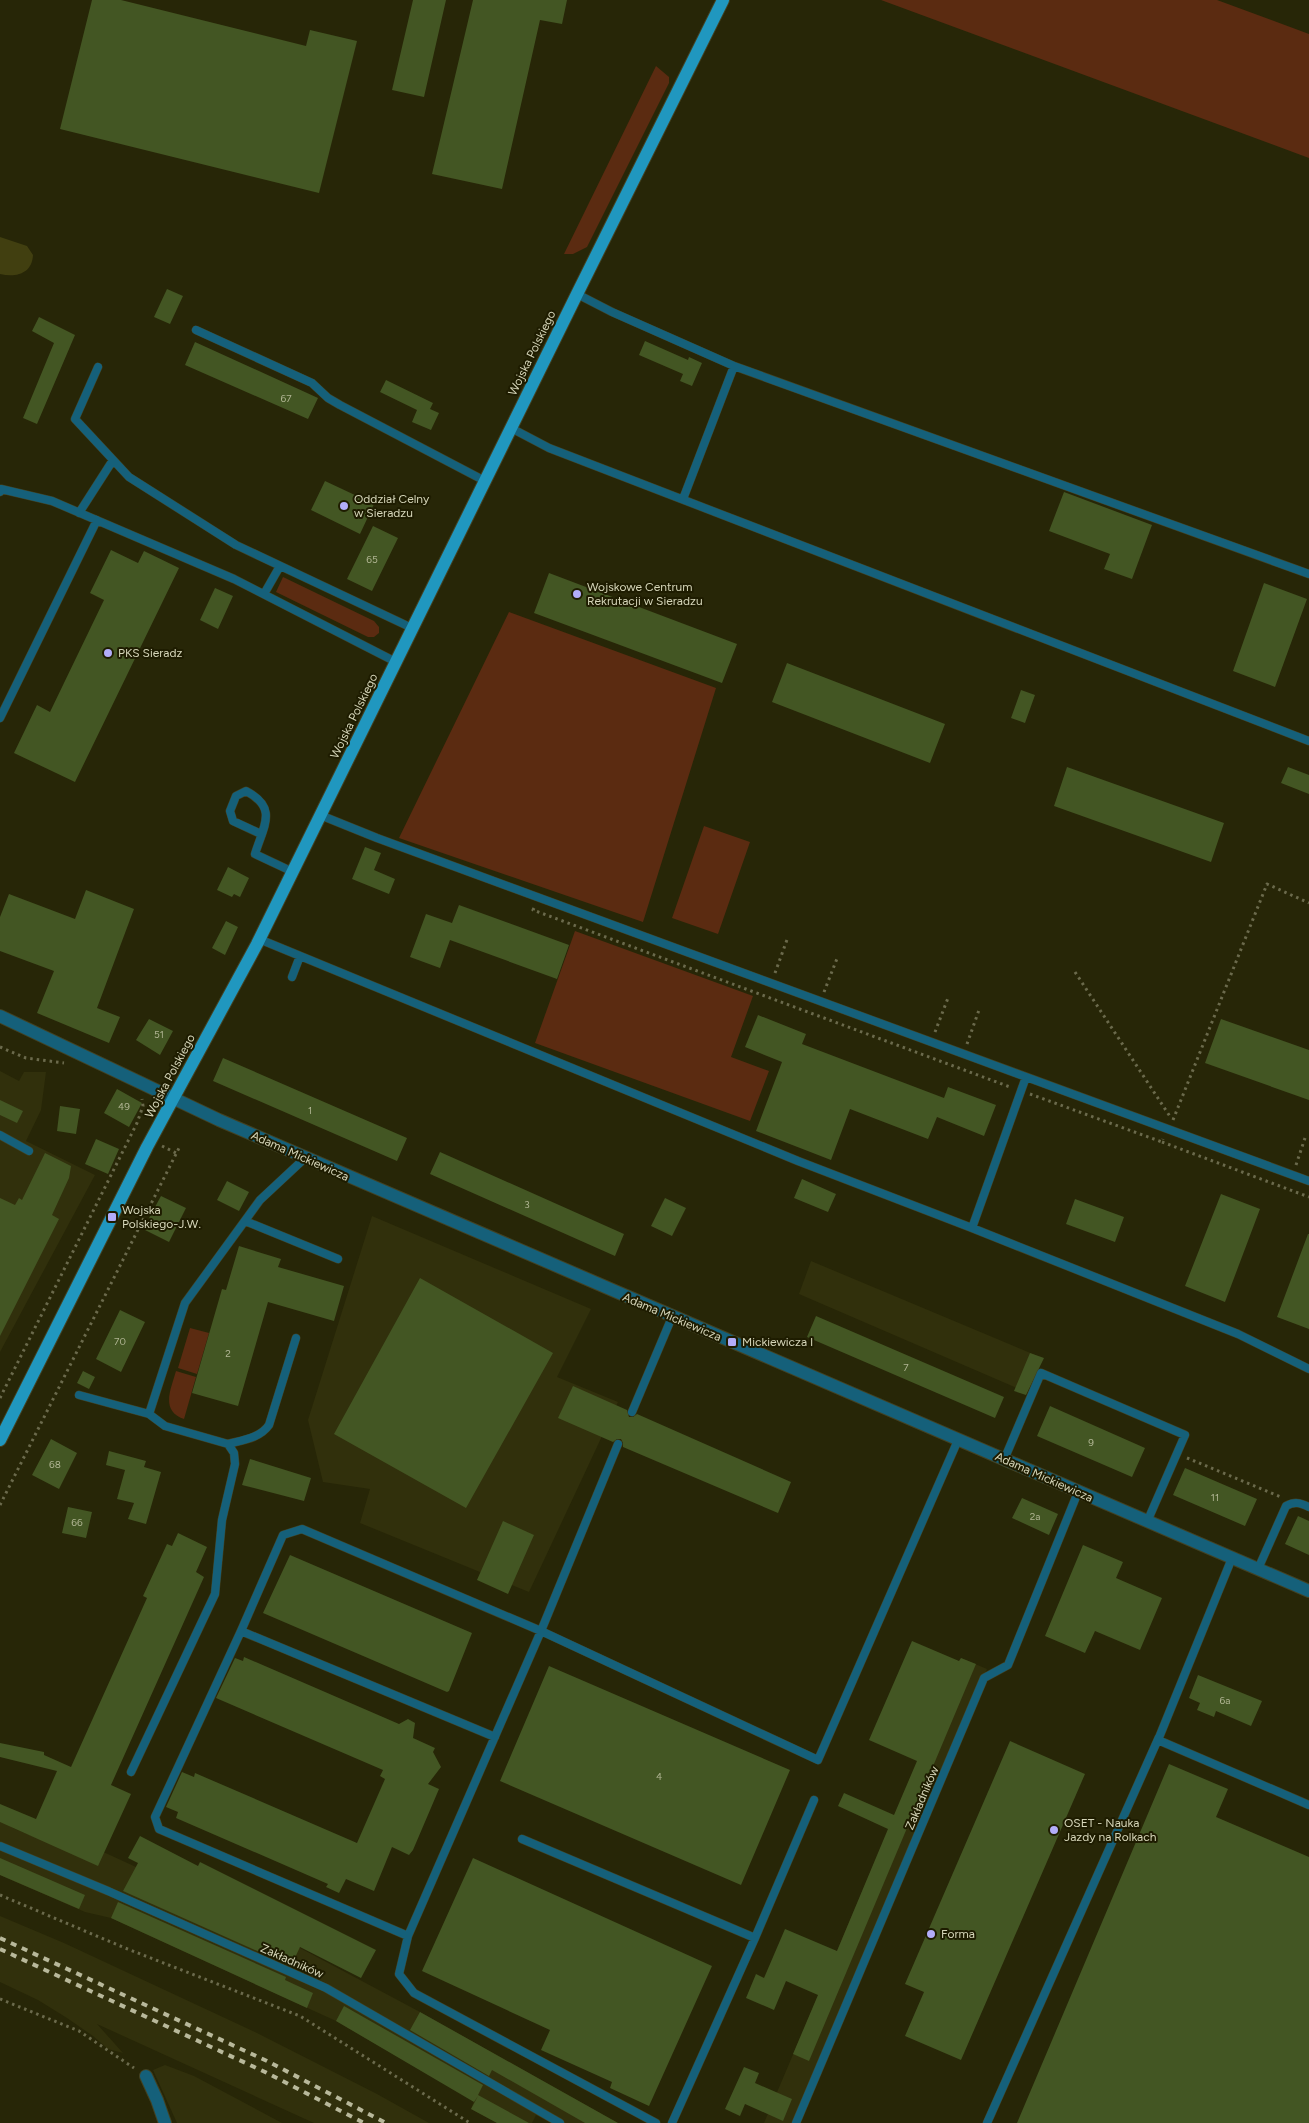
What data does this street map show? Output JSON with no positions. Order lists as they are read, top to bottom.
{
  "streets": {
    "main road": ["Wojska Polskiego"],
    "street": ["Adama Mickiewicza"],
    "lane": ["Zakładników"]
  },
  "crossings": [
    ["Wojska Polskiego", "Adama Mickiewicza"],
    ["Adama Mickiewicza", "Zakładników"]
  ],
  "places": {
    "other": [
      "Oddział Celny w Sieradzu",
      "Wojskowe Centrum Rekrutacji w Sieradzu",
      "PKS Sieradz",
      "OSET - Nauka Jazdy na Rolkach",
      "Forma"
    ],
    "transit": ["Wojska Polskiego-J.W.", "Mickiewicza I"]
  },
  "house_numbers": [
    "67",
    "65",
    "51",
    "49",
    "1",
    "3",
    "70",
    "2",
    "7",
    "9",
    "68",
    "11",
    "2a",
    "66",
    "6a",
    "4"
  ]
}
